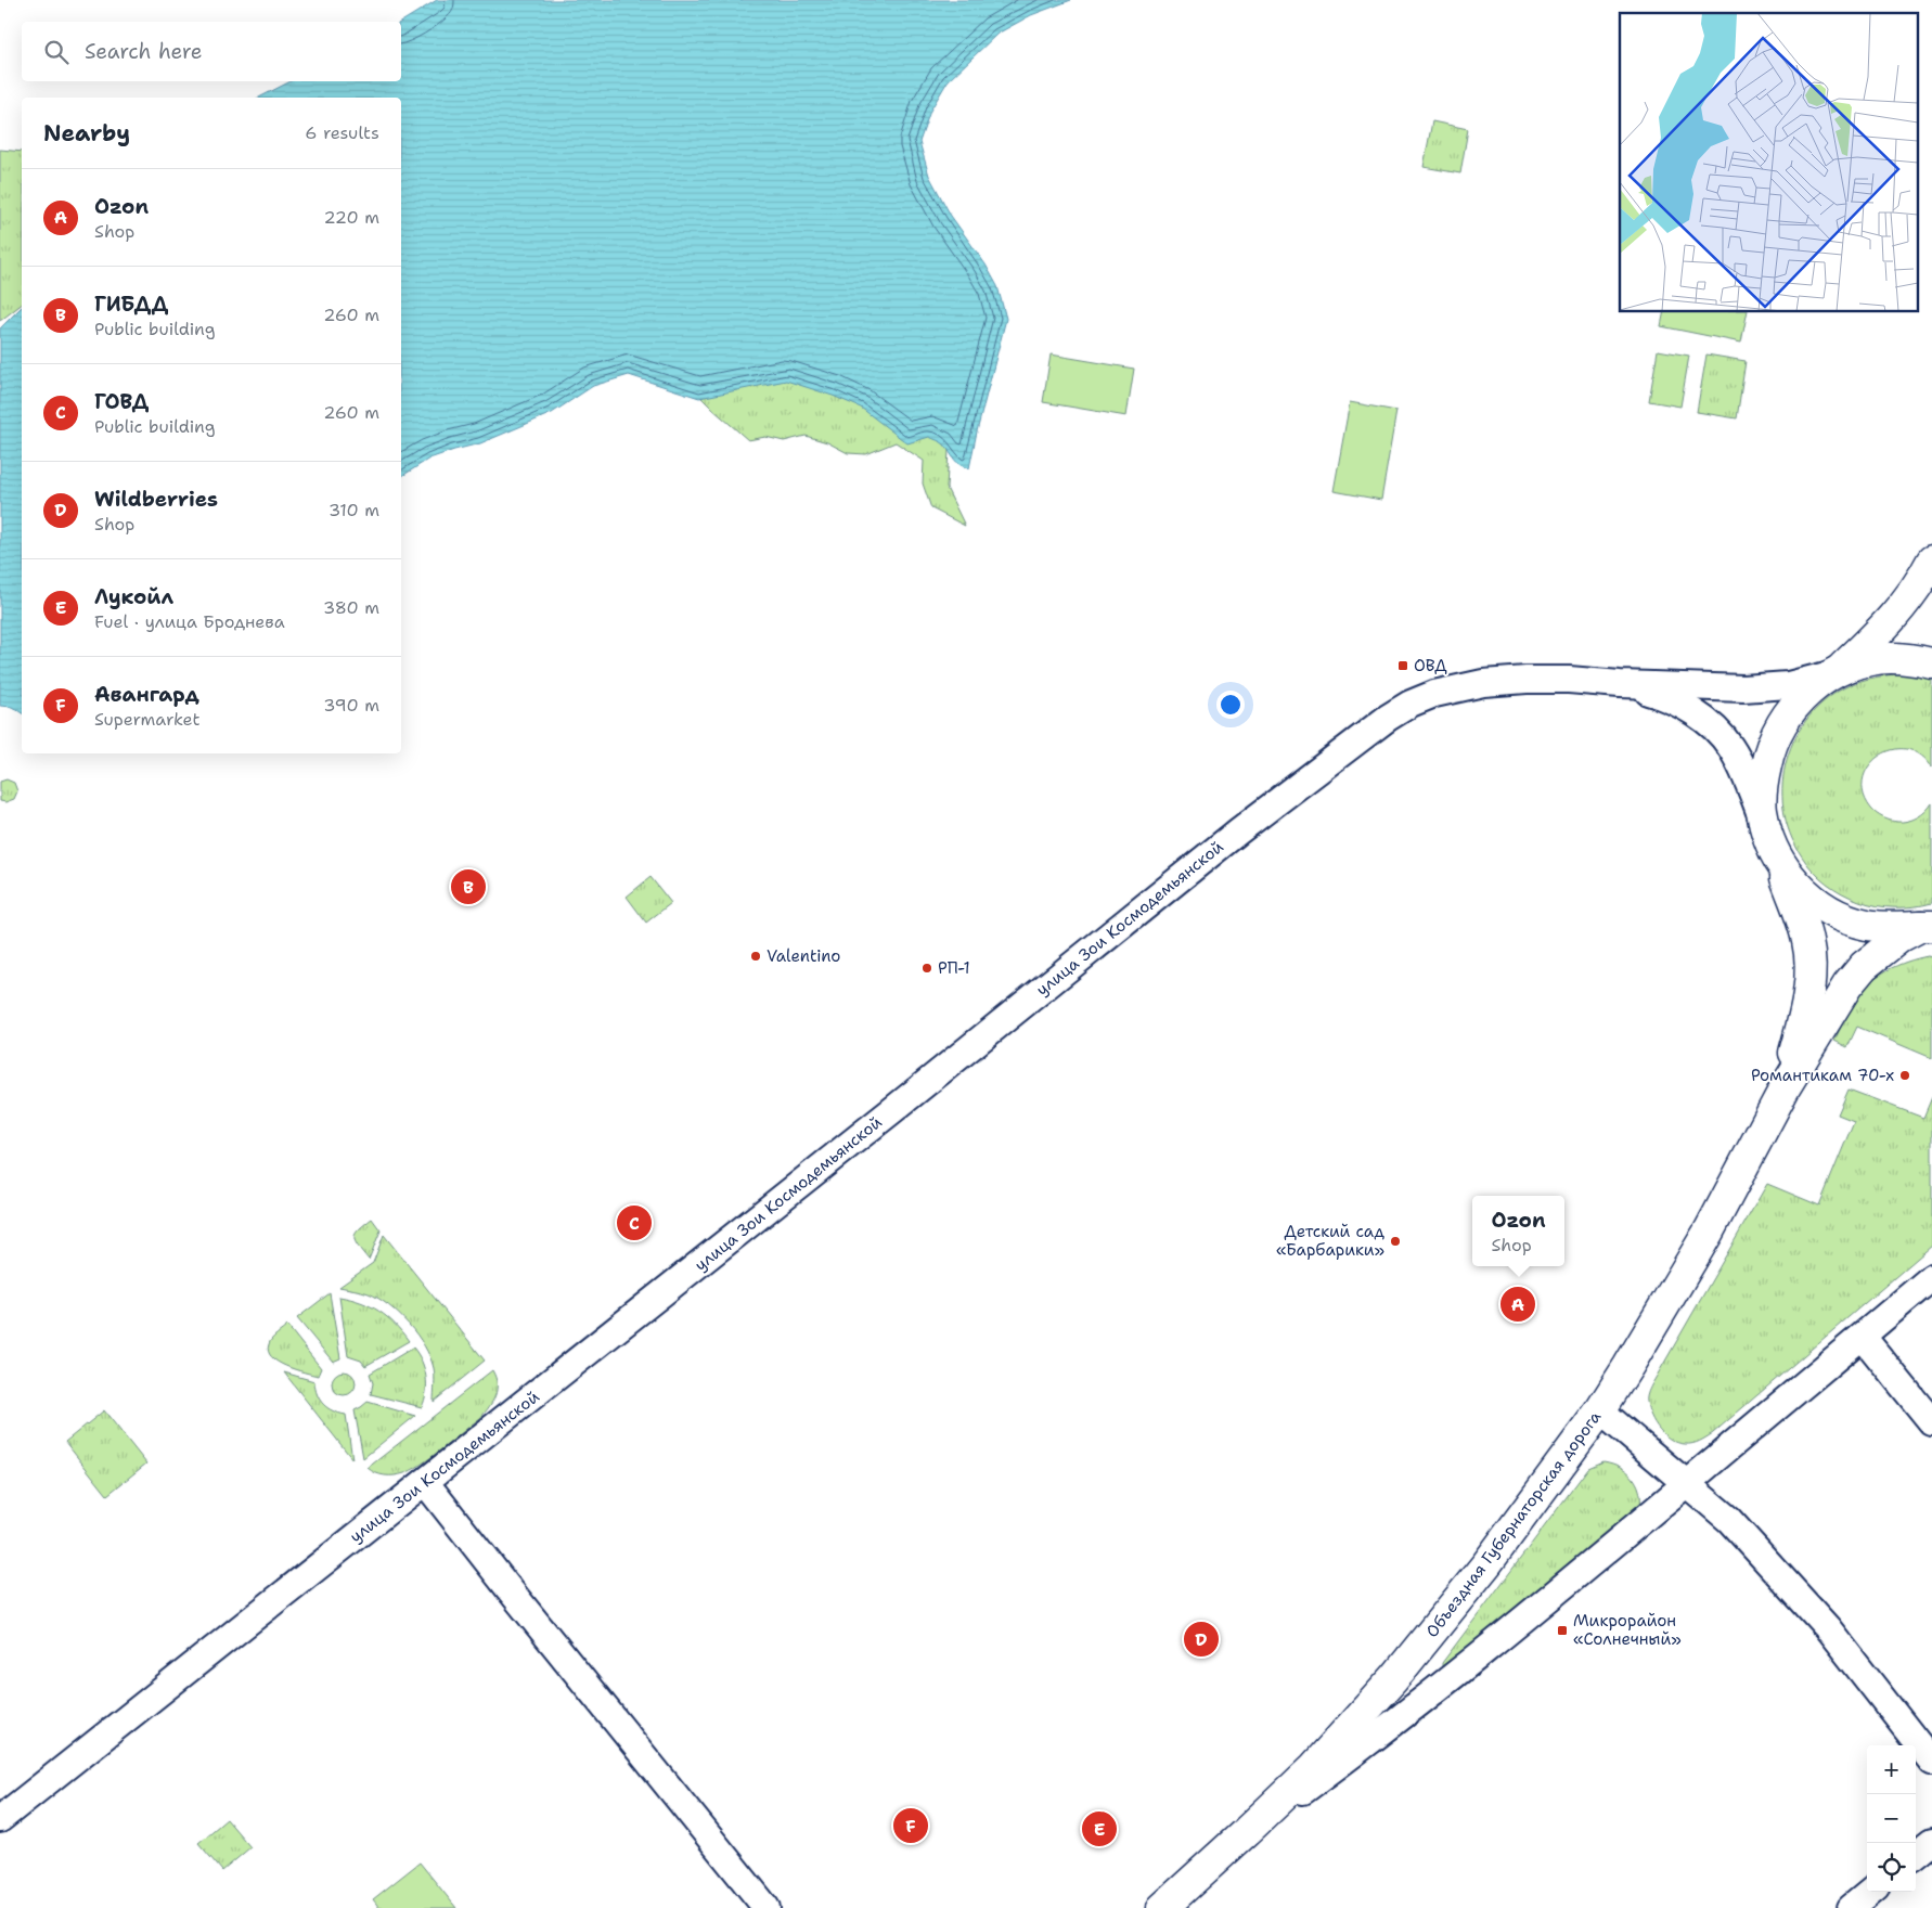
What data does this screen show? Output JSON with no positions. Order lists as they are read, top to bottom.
{
  "streets": {
    "main road": ["Объездная Губернаторская дорога"],
    "street": ["улица Зои Космодемьянской"]
  },
  "places": {
    "transit": ["ОВД", "Микрорайон «Солнечный»"],
    "other": [
      "Valentino",
      "РП-1",
      "Романтикам 70-х",
      "Детский сад «Барбарики»"
    ]
  },
  "page": {
    "search": "Search here",
    "heading": ["Nearby", "6 results"],
    "list": [
      {
        "mark": "A",
        "name": "Ozon",
        "note": "Shop",
        "value": "220 m"
      },
      {
        "mark": "B",
        "name": "ГИБДД",
        "note": "Public building",
        "value": "260 m"
      },
      {
        "mark": "C",
        "name": "ГОВД",
        "note": "Public building",
        "value": "260 m"
      },
      {
        "mark": "D",
        "name": "Wildberries",
        "note": "Shop",
        "value": "310 m"
      },
      {
        "mark": "E",
        "name": "Лукойл",
        "note": "Fuel · улица Броднева",
        "value": "380 m"
      },
      {
        "mark": "F",
        "name": "Авангард",
        "note": "Supermarket",
        "value": "390 m"
      }
    ],
    "pins": [
      "B",
      "C",
      "A",
      "D",
      "F",
      "E"
    ],
    "popup": ["Ozon", "Shop"],
    "map_buttons": ["+", "−"]
  }
}
